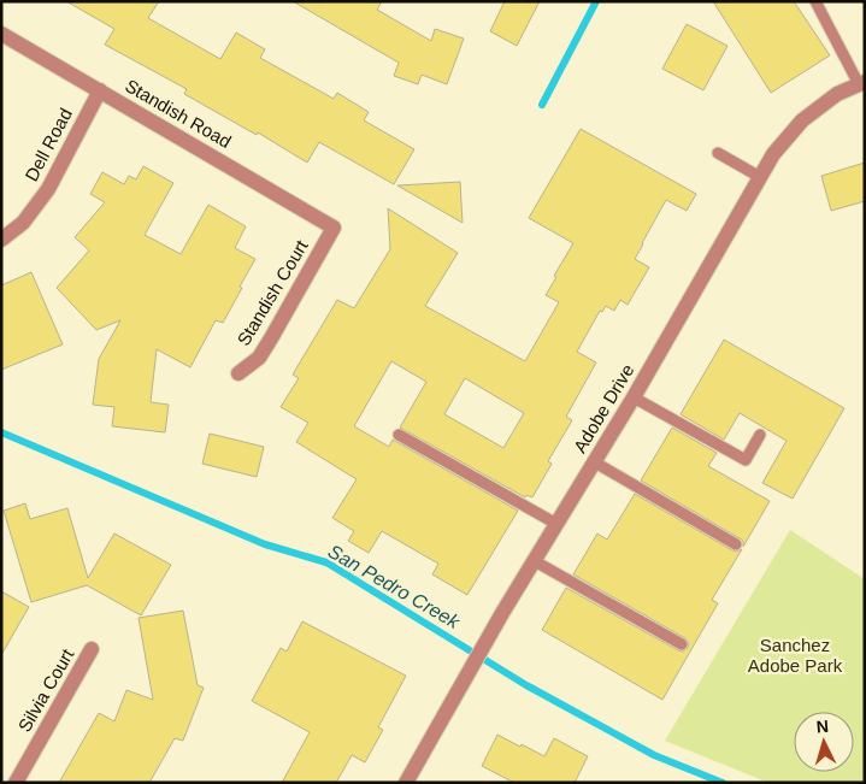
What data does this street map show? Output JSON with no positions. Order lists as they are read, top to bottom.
{
  "streets": {
    "street": [
      "Standish Road",
      "Dell Road",
      "Standish Court",
      "Adobe Drive",
      "Silvia Court"
    ]
  },
  "crossings": [
    ["Standish Road", "Dell Road"],
    ["Standish Road", "Standish Court"]
  ],
  "water": ["San Pedro Creek"],
  "parks": ["Sanchez Adobe Park"],
  "north": "top"
}
